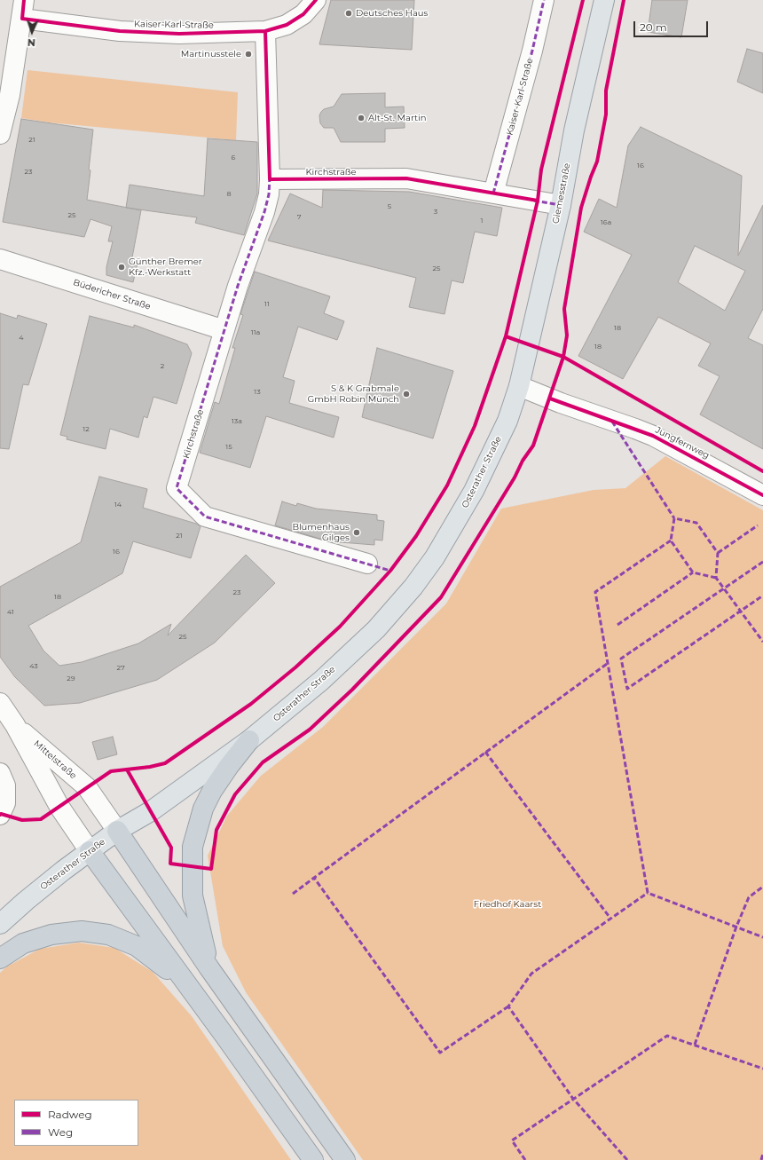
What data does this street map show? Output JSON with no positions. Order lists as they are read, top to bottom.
{
  "streets": {
    "main road": ["Giemesstraße", "Osterather Straße"],
    "street": [
      "Kaiser-Karl-Straße",
      "Kirchstraße",
      "Büdericher Straße",
      "Jungfernweg",
      "Mittelstraße"
    ]
  },
  "crossings": [
    ["Kaiser-Karl-Straße", "Kirchstraße"],
    ["Kirchstraße", "Giemesstraße"],
    ["Kirchstraße", "Büdericher Straße"],
    ["Giemesstraße", "Jungfernweg"],
    ["Giemesstraße", "Osterather Straße"],
    ["Jungfernweg", "Osterather Straße"],
    ["Osterather Straße", "Mittelstraße"]
  ],
  "parks": ["Friedhof Kaarst"],
  "places": [
    "Deutsches Haus",
    "Martinusstele",
    "Alt-St. Martin",
    "Günther Bremer Kfz.-Werkstatt",
    "S & K Grabmale GmbH Robin Münch",
    "Blumenhaus Gilges"
  ],
  "house_numbers": [
    "21",
    "6",
    "16",
    "23",
    "8",
    "5",
    "3",
    "25",
    "7",
    "1",
    "16a",
    "25",
    "11",
    "18",
    "11a",
    "4",
    "18",
    "2",
    "13",
    "13a",
    "12",
    "15",
    "14",
    "21",
    "16",
    "23",
    "18",
    "41",
    "25",
    "43",
    "27",
    "29"
  ],
  "legend": ["Radweg", "Weg"],
  "scale_bar": "20 m",
  "north": "bottom"
}
